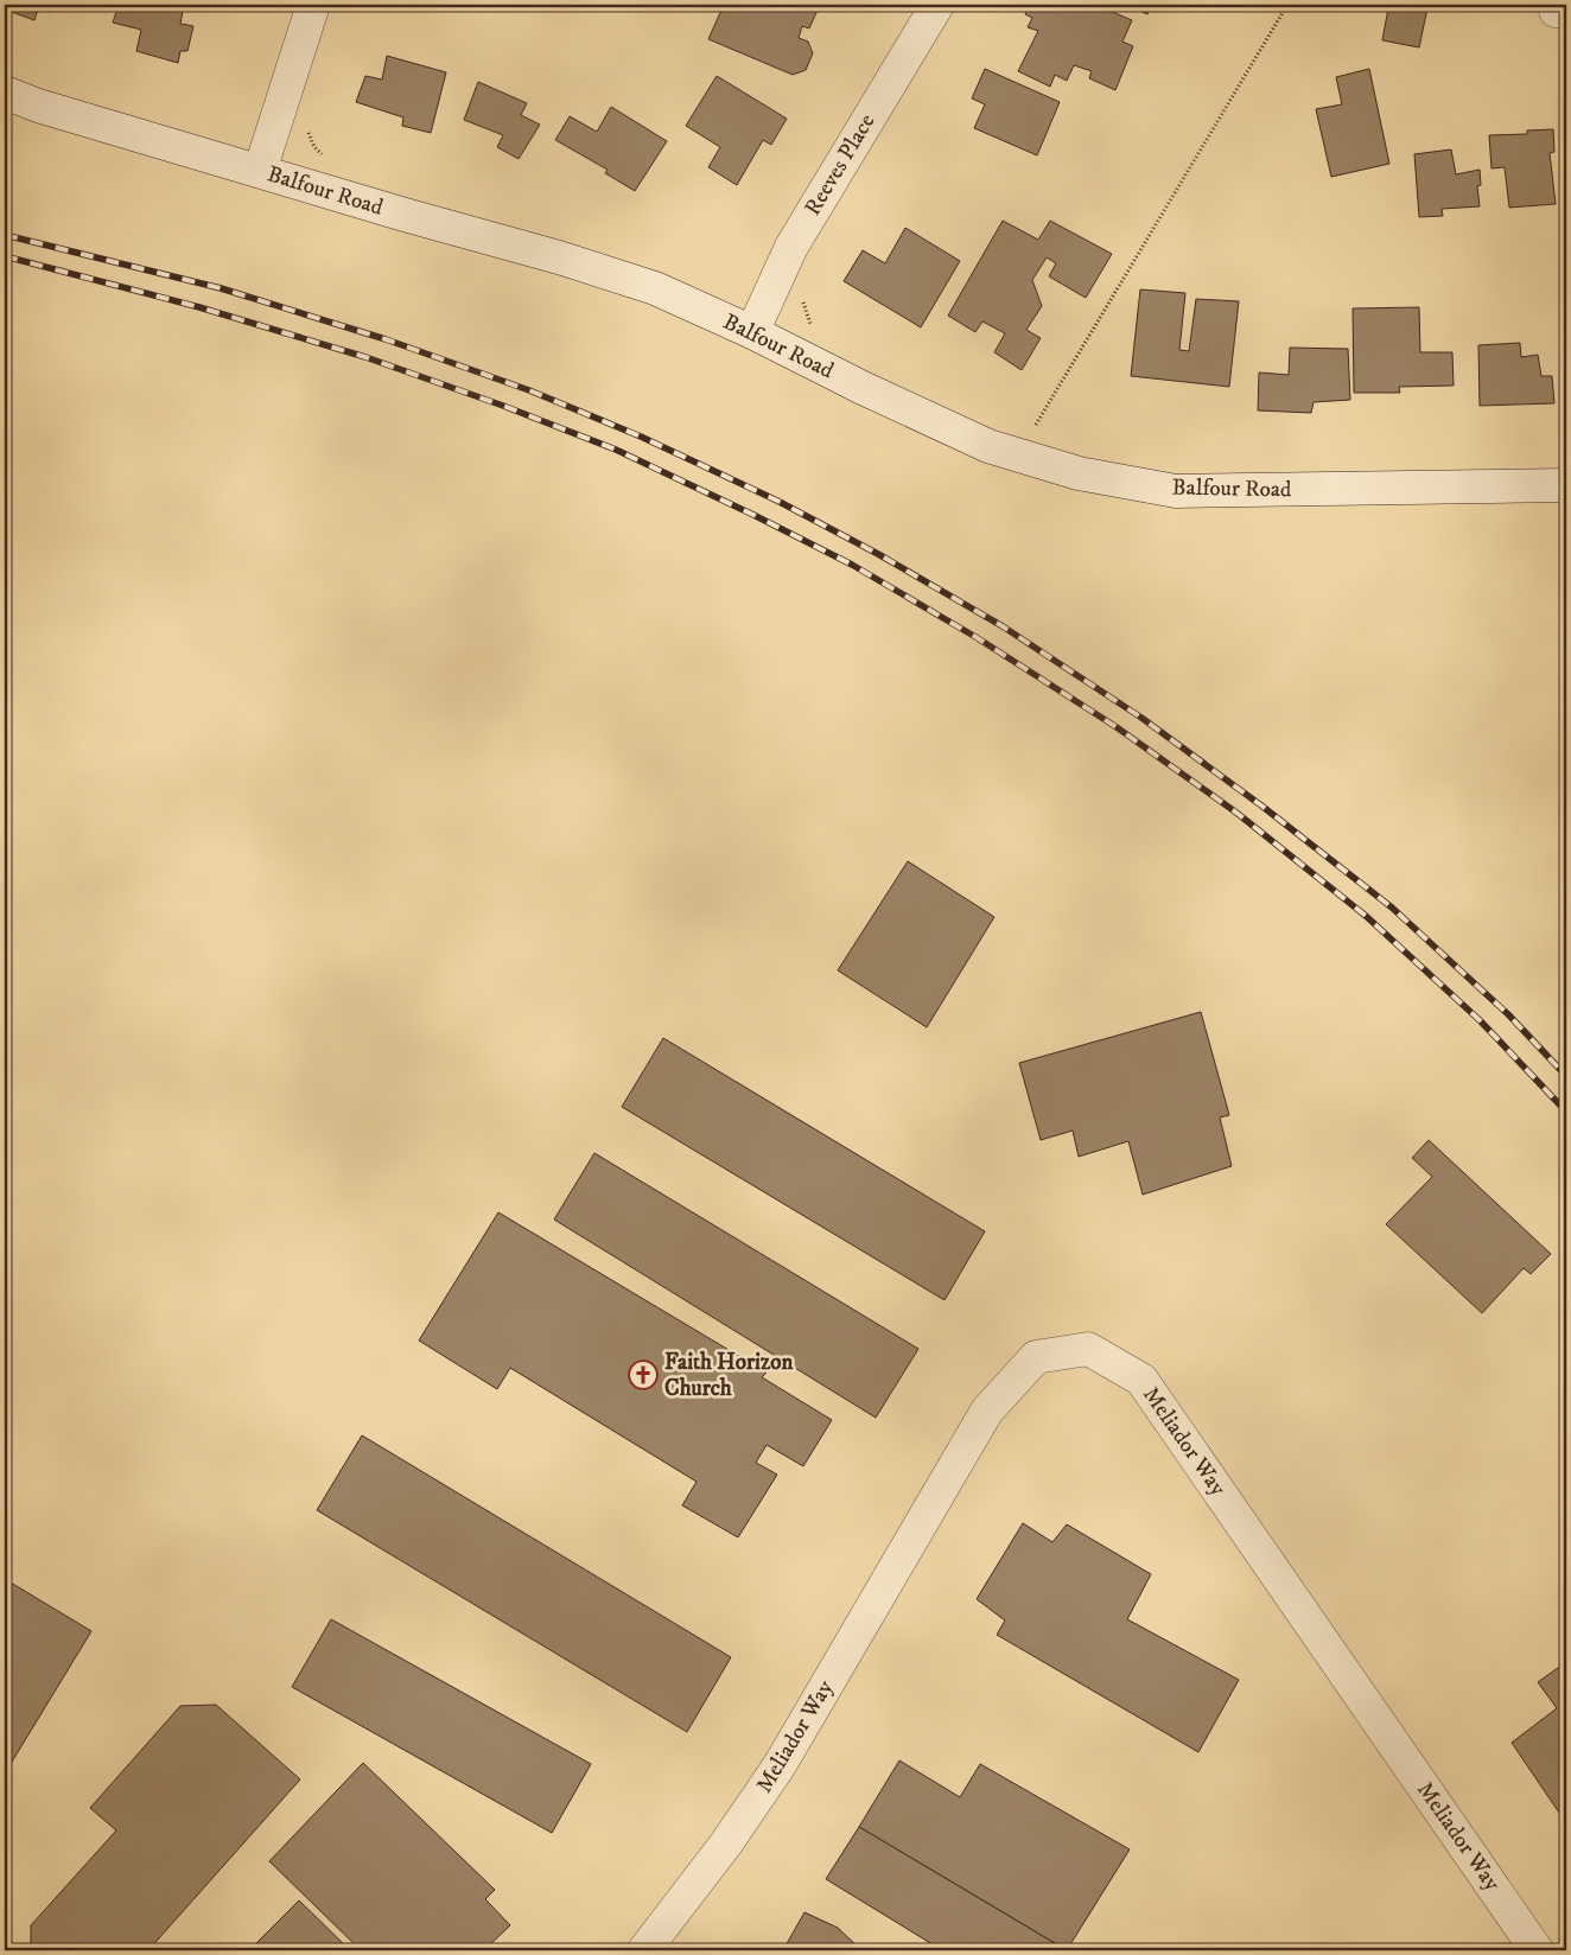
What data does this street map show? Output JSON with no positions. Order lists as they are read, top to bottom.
{
  "streets": {
    "street": ["Reeves Place", "Balfour Road", "Meliador Way"]
  },
  "crossings": [
    ["Reeves Place", "Balfour Road"]
  ],
  "places": {
    "church": ["Faith Horizon Church"]
  }
}
